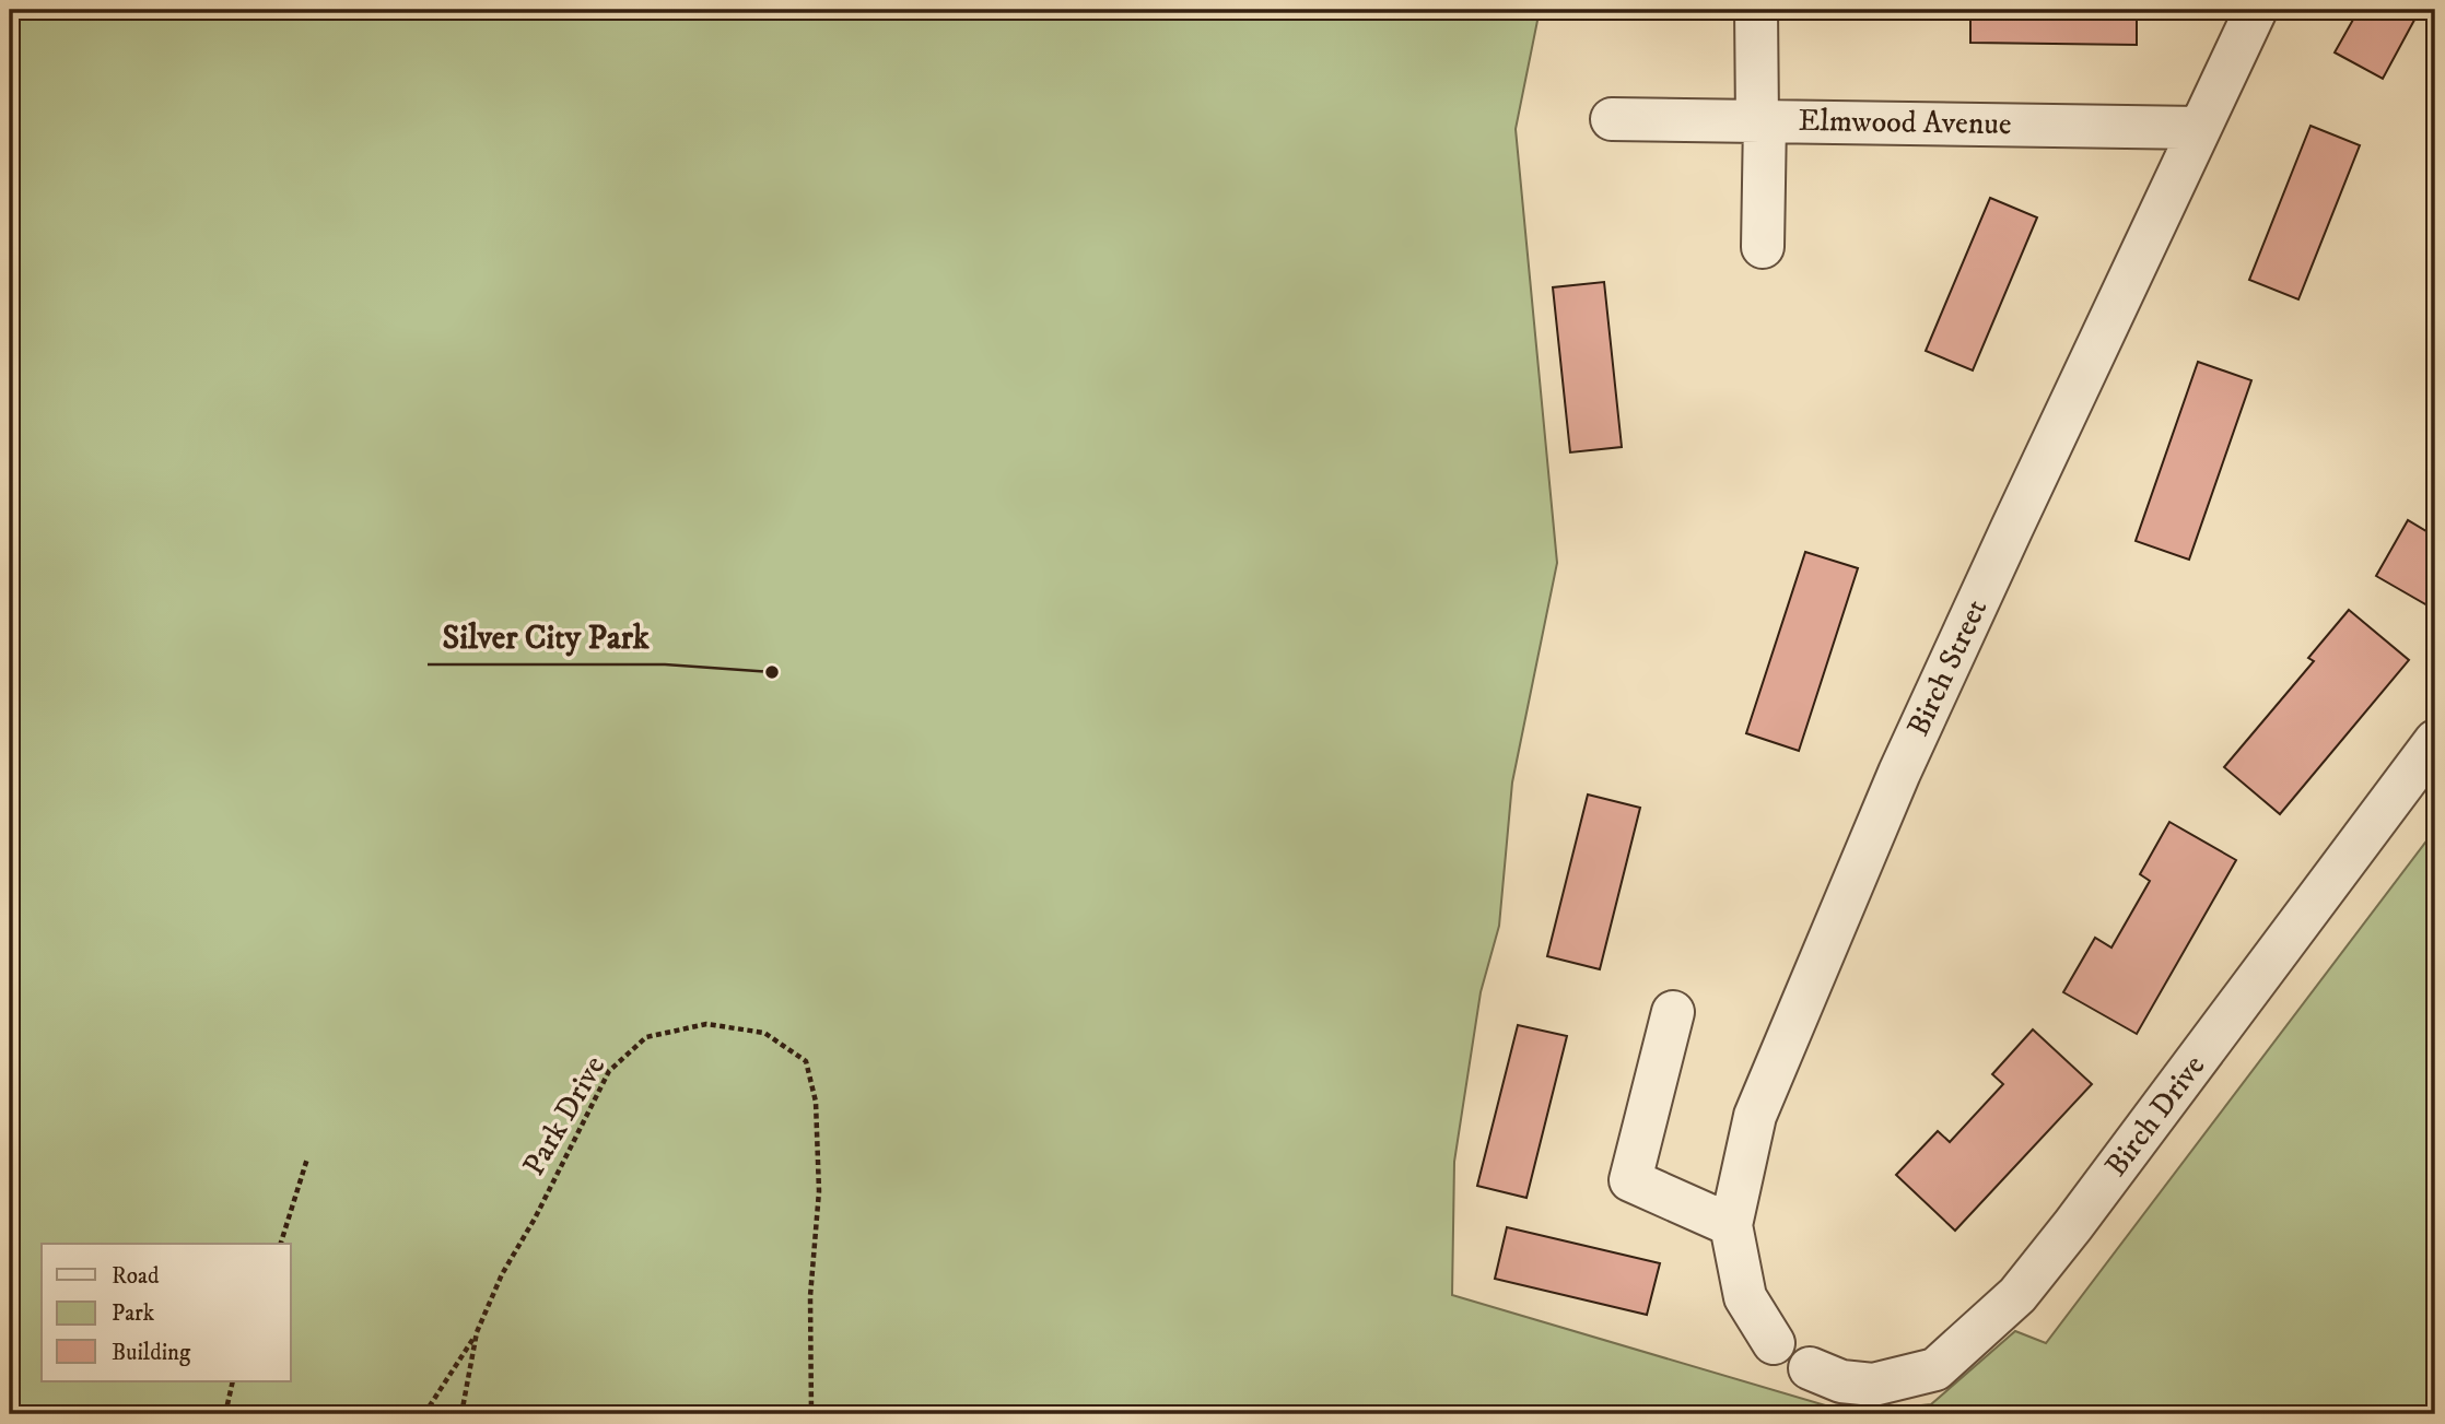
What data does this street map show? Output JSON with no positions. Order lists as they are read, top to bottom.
{
  "streets": {
    "street": ["Elmwood Avenue", "Birch Street", "Birch Drive"],
    "path": ["Park Drive"]
  },
  "crossings": [
    ["Elmwood Avenue", "Birch Street"]
  ],
  "places": ["Silver City Park"],
  "legend": ["Road", "Park", "Building"]
}
